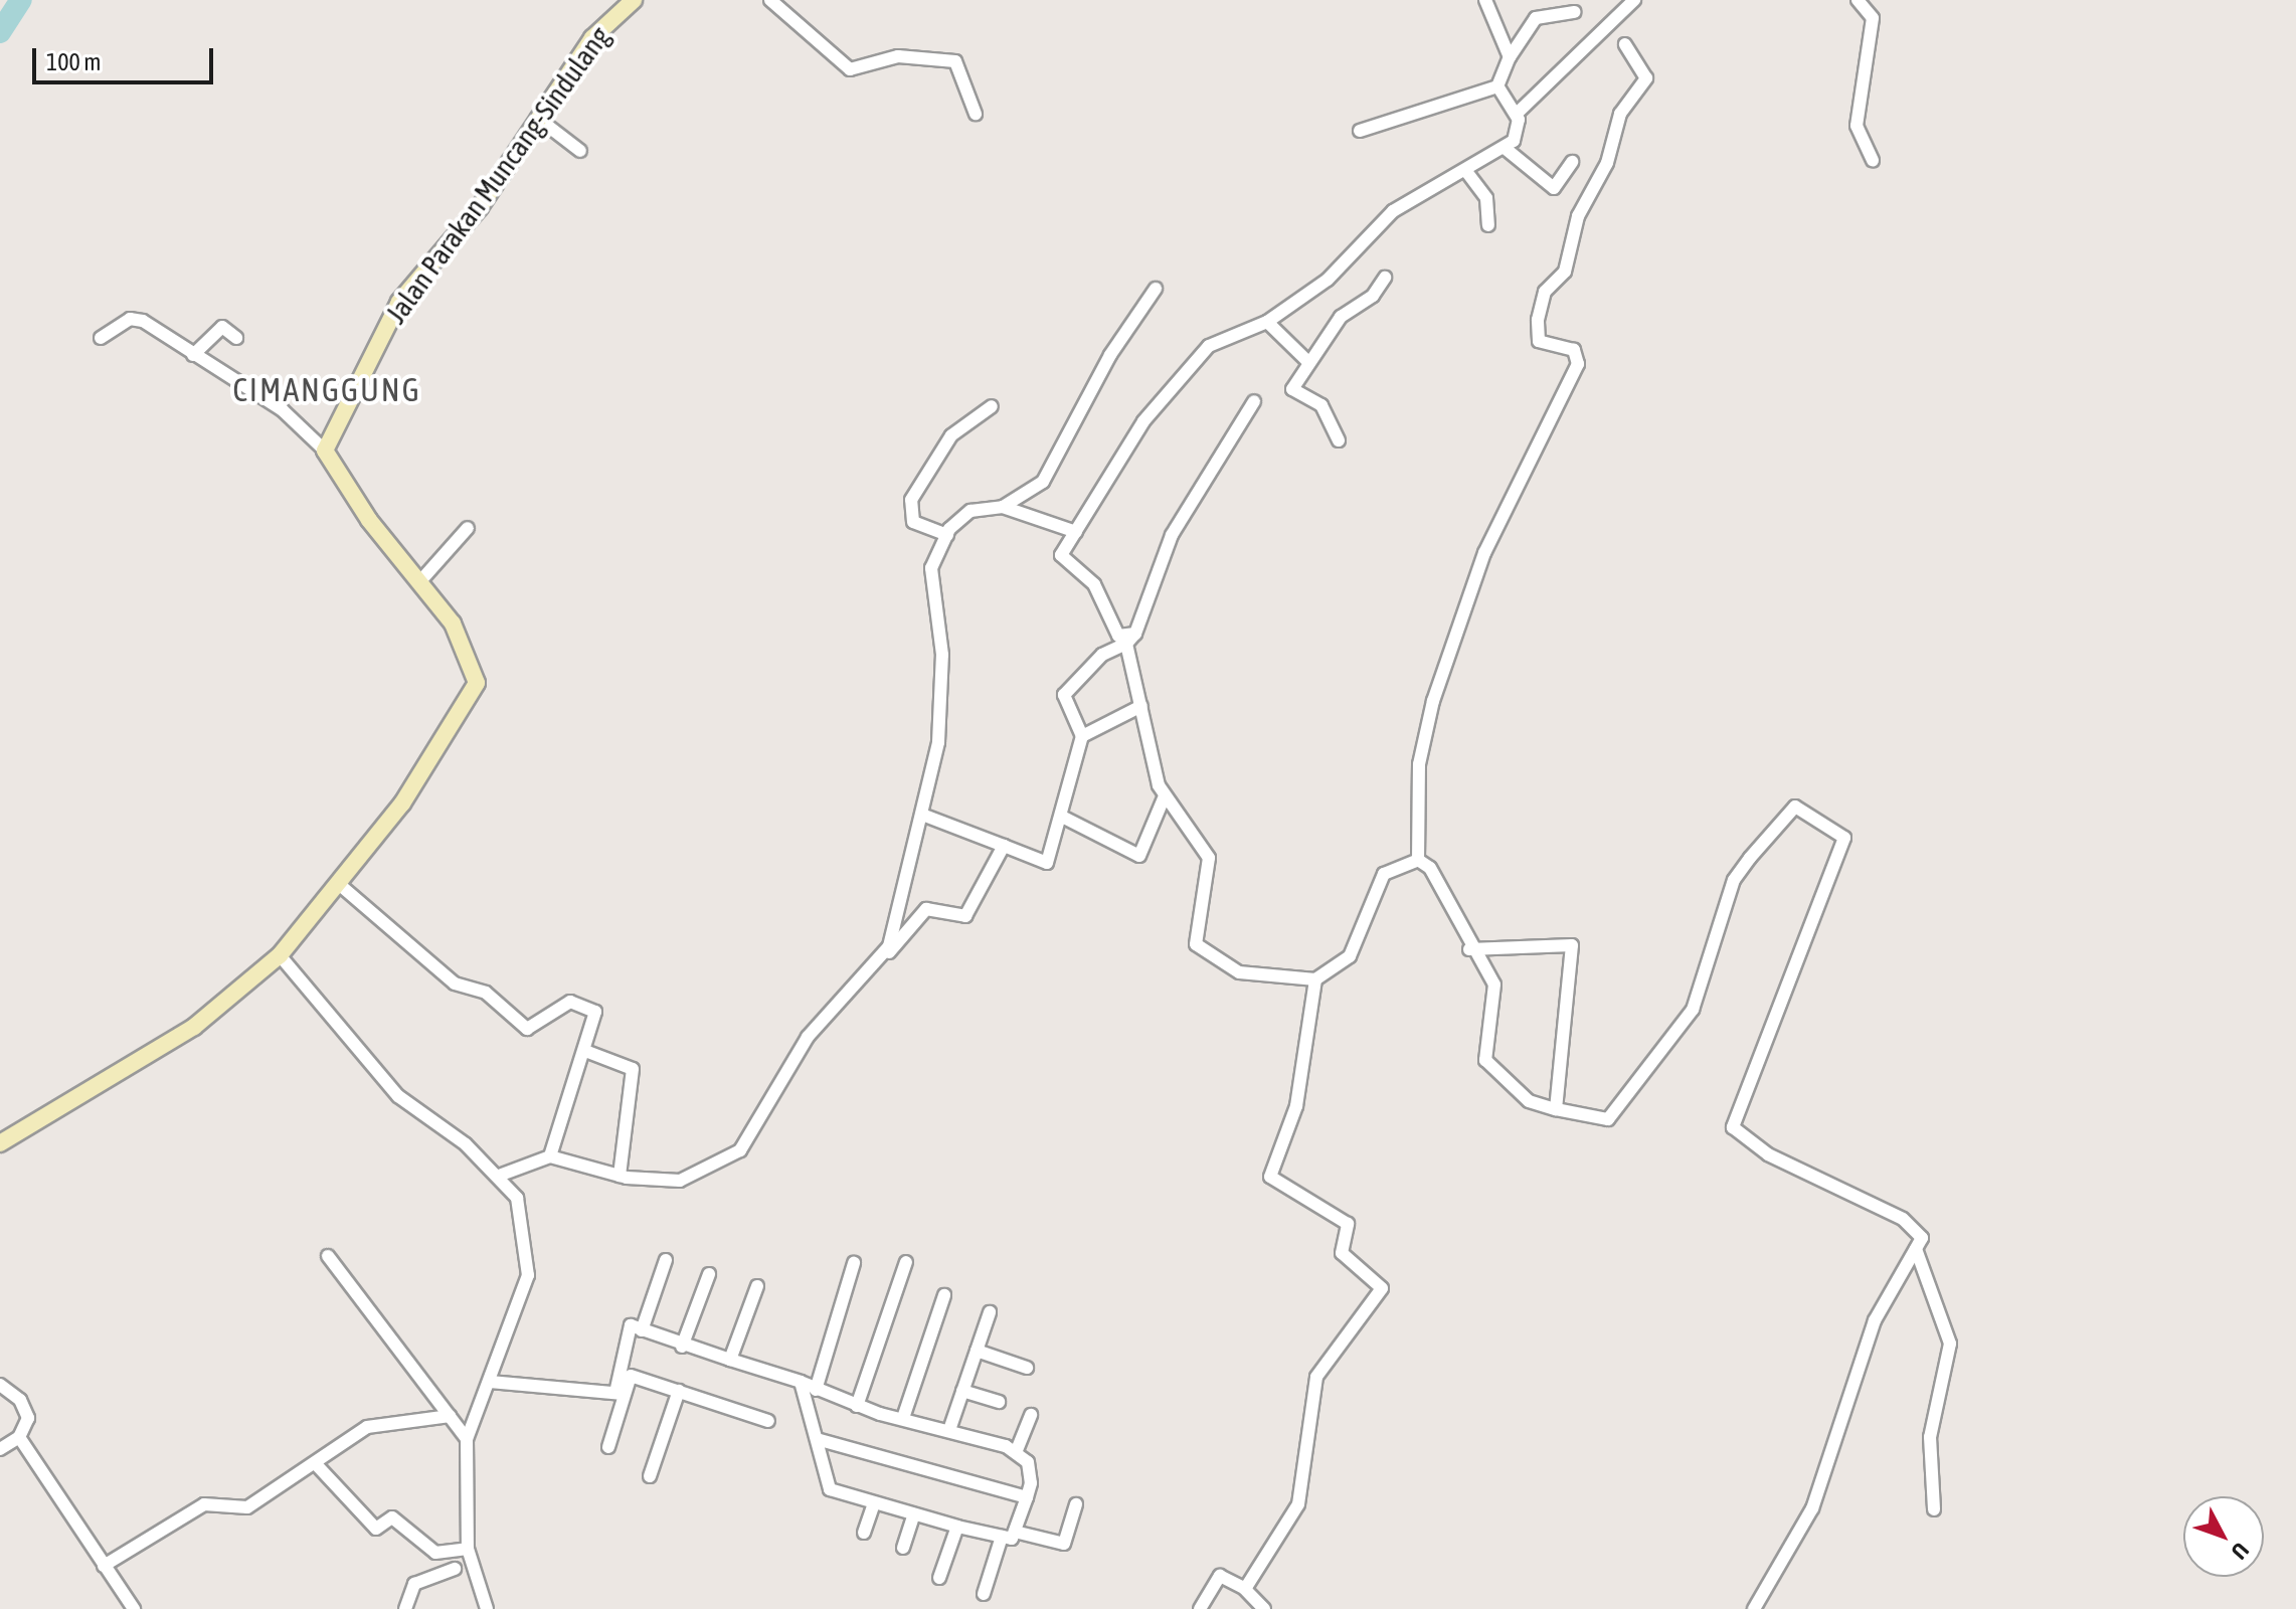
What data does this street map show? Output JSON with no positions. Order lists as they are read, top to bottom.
{
  "streets": {
    "street": ["Jalan Parakan Muncang-Sindulang"]
  },
  "districts": ["CIMANGGUNG"],
  "scale_bar": "100 m",
  "north": "bottom right"
}
